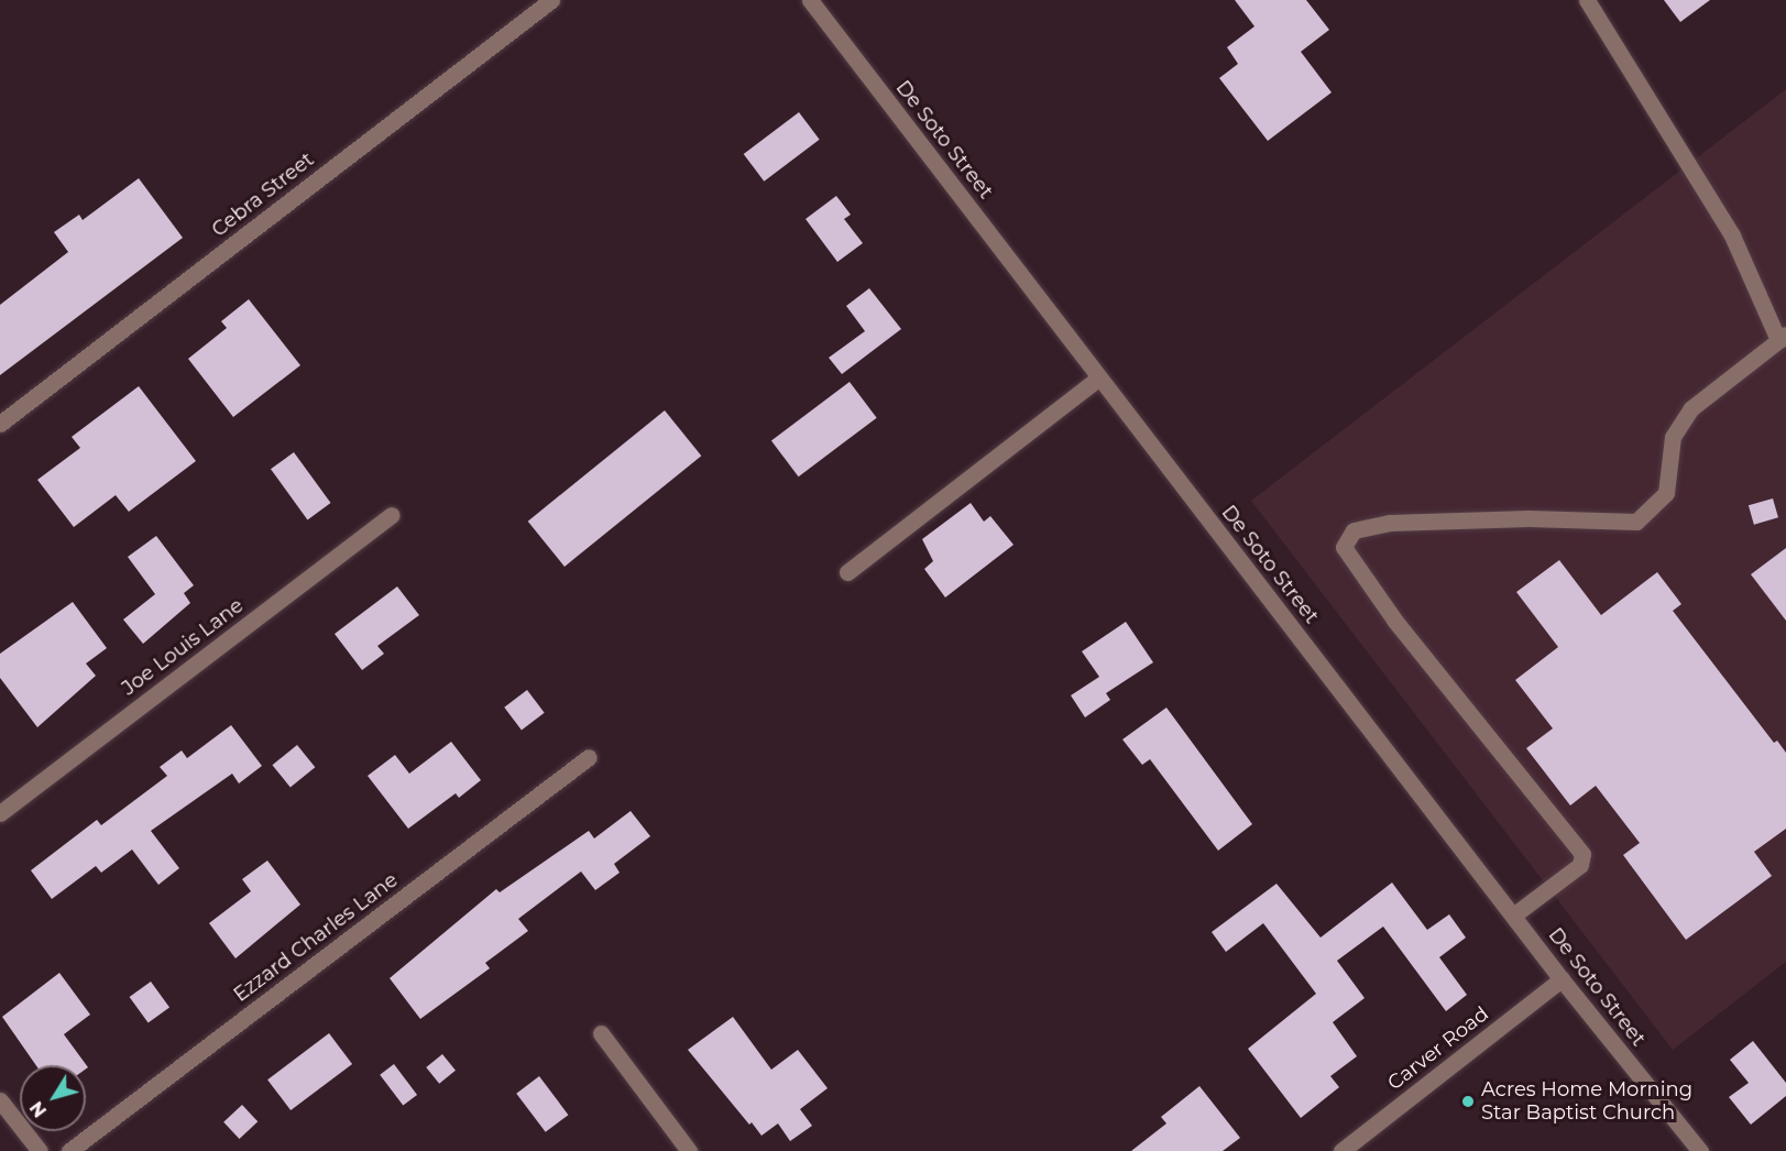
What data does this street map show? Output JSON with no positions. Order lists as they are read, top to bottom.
{
  "streets": {
    "street": [
      "De Soto Street",
      "Cebra Street",
      "Joe Louis Lane",
      "Ezzard Charles Lane",
      "Carver Road"
    ]
  },
  "crossings": [
    ["De Soto Street", "Carver Road"]
  ],
  "places": ["Acres Home Morning Star Baptist Church"],
  "north": "bottom left"
}
